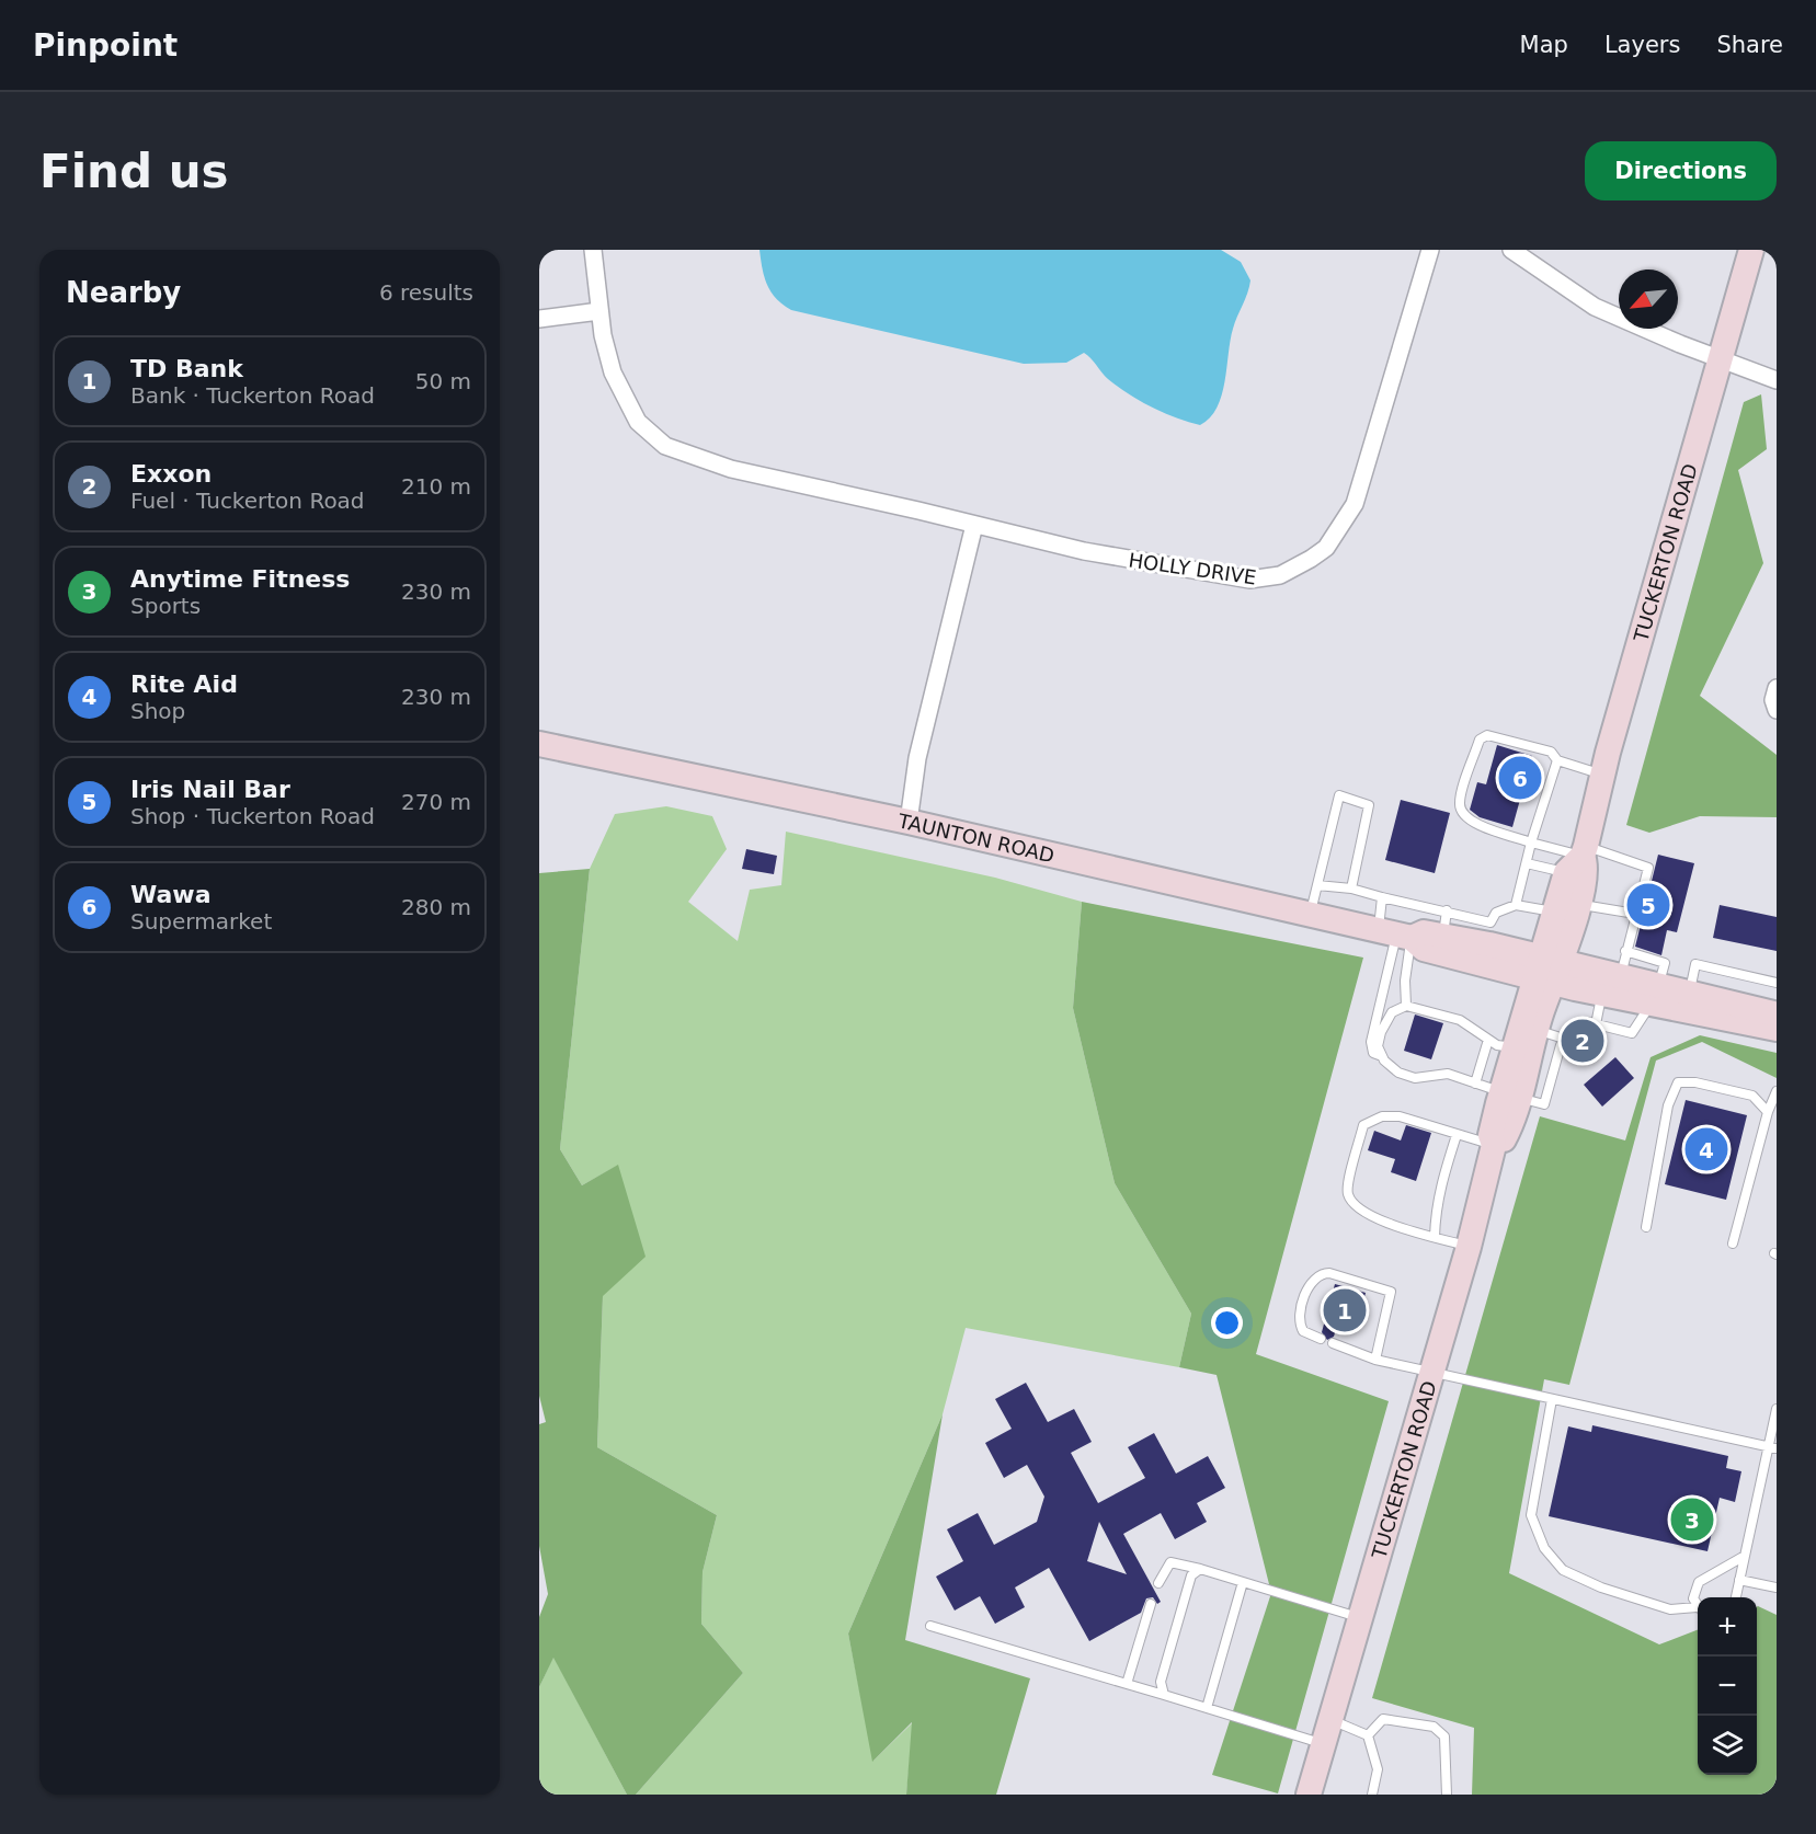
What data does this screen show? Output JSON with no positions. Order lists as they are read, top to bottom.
{
  "streets": {
    "main road": ["TUCKERTON ROAD", "TAUNTON ROAD"],
    "street": ["HOLLY DRIVE"]
  },
  "crossings": [
    ["TUCKERTON ROAD", "TAUNTON ROAD"]
  ],
  "north": "bottom left",
  "page": {
    "header": "Pinpoint",
    "nav": ["Map", "Layers", "Share"],
    "buttons": "Directions",
    "title": "Find us",
    "heading": ["Nearby", "6 results"],
    "list": [
      {
        "mark": "1",
        "name": "TD Bank",
        "note": "Bank · Tuckerton Road",
        "value": "50 m"
      },
      {
        "mark": "2",
        "name": "Exxon",
        "note": "Fuel · Tuckerton Road",
        "value": "210 m"
      },
      {
        "mark": "3",
        "name": "Anytime Fitness",
        "note": "Sports",
        "value": "230 m"
      },
      {
        "mark": "4",
        "name": "Rite Aid",
        "note": "Shop",
        "value": "230 m"
      },
      {
        "mark": "5",
        "name": "Iris Nail Bar",
        "note": "Shop · Tuckerton Road",
        "value": "270 m"
      },
      {
        "mark": "6",
        "name": "Wawa",
        "note": "Supermarket",
        "value": "280 m"
      }
    ],
    "pins": [
      "6",
      "5",
      "2",
      "4",
      "1",
      "3"
    ],
    "map_buttons": ["+", "−"]
  }
}
